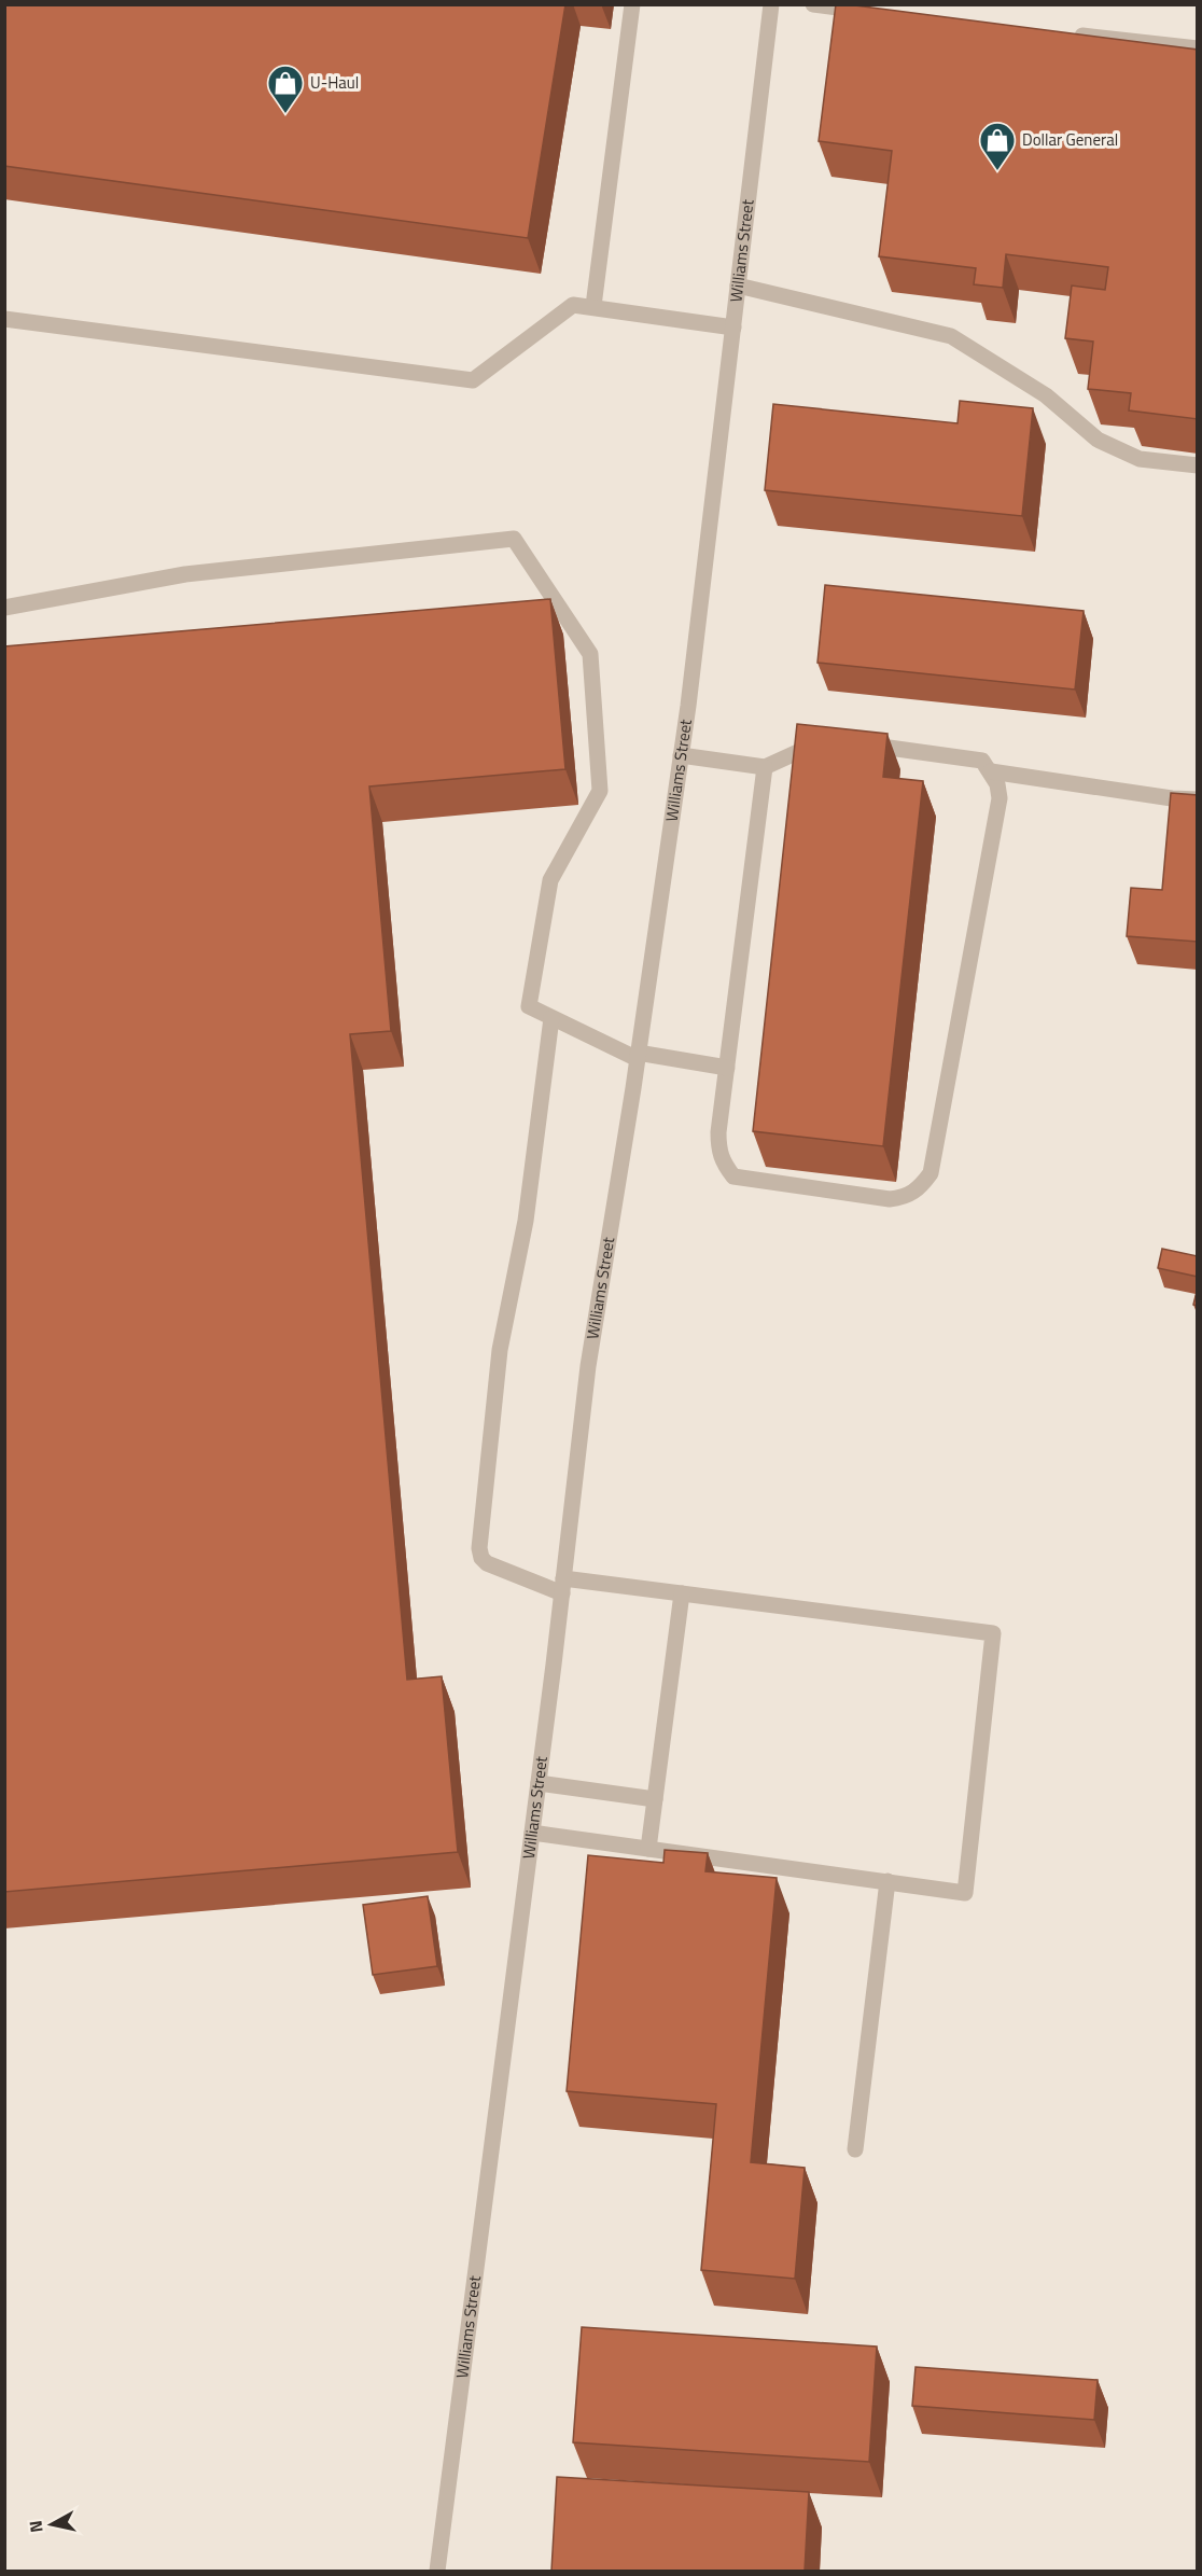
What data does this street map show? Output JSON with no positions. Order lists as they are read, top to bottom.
{
  "streets": {
    "street": ["Williams Street"]
  },
  "places": {
    "shop": ["U-Haul", "Dollar General"]
  },
  "north": "left"
}
